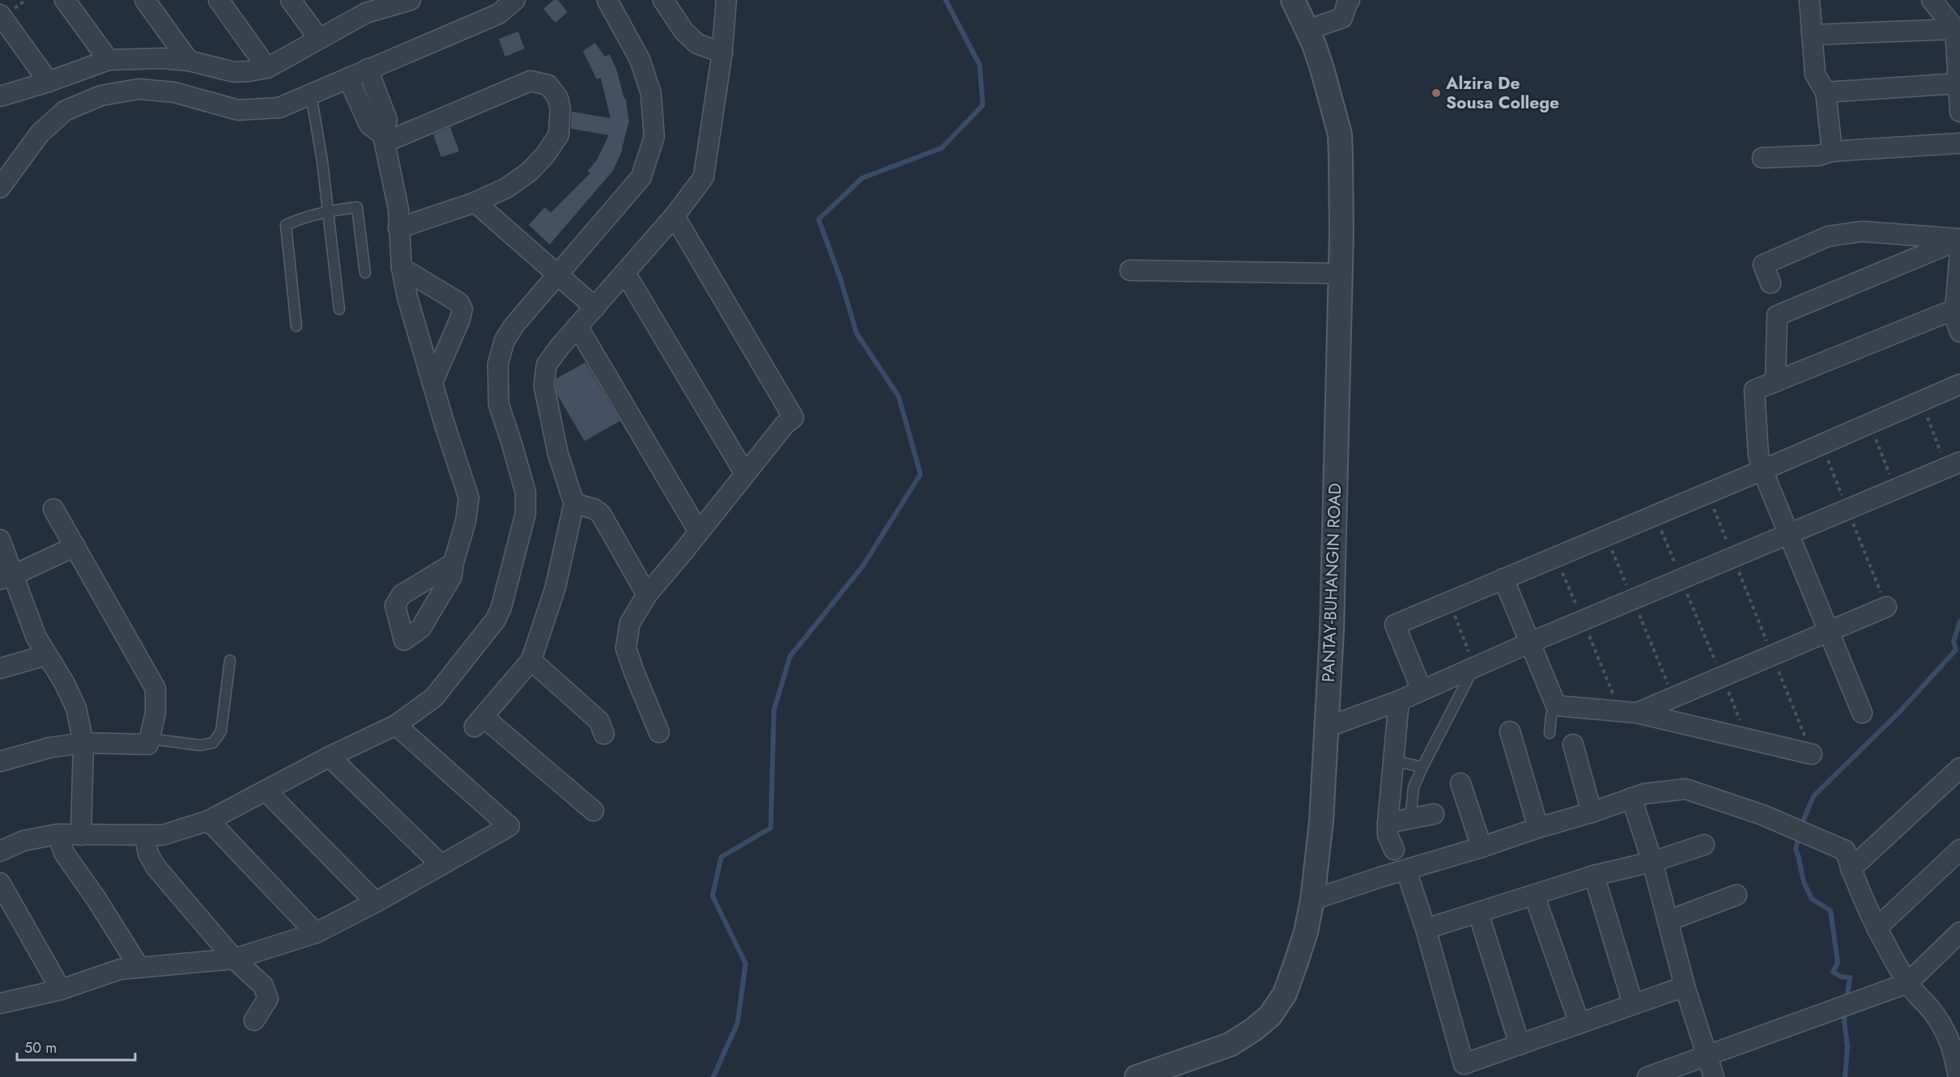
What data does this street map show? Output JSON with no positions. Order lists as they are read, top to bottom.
{
  "streets": {
    "street": ["PANTAY-BUHANGIN ROAD"]
  },
  "places": ["Alzira De Sousa College"],
  "scale_bar": "50 m"
}
